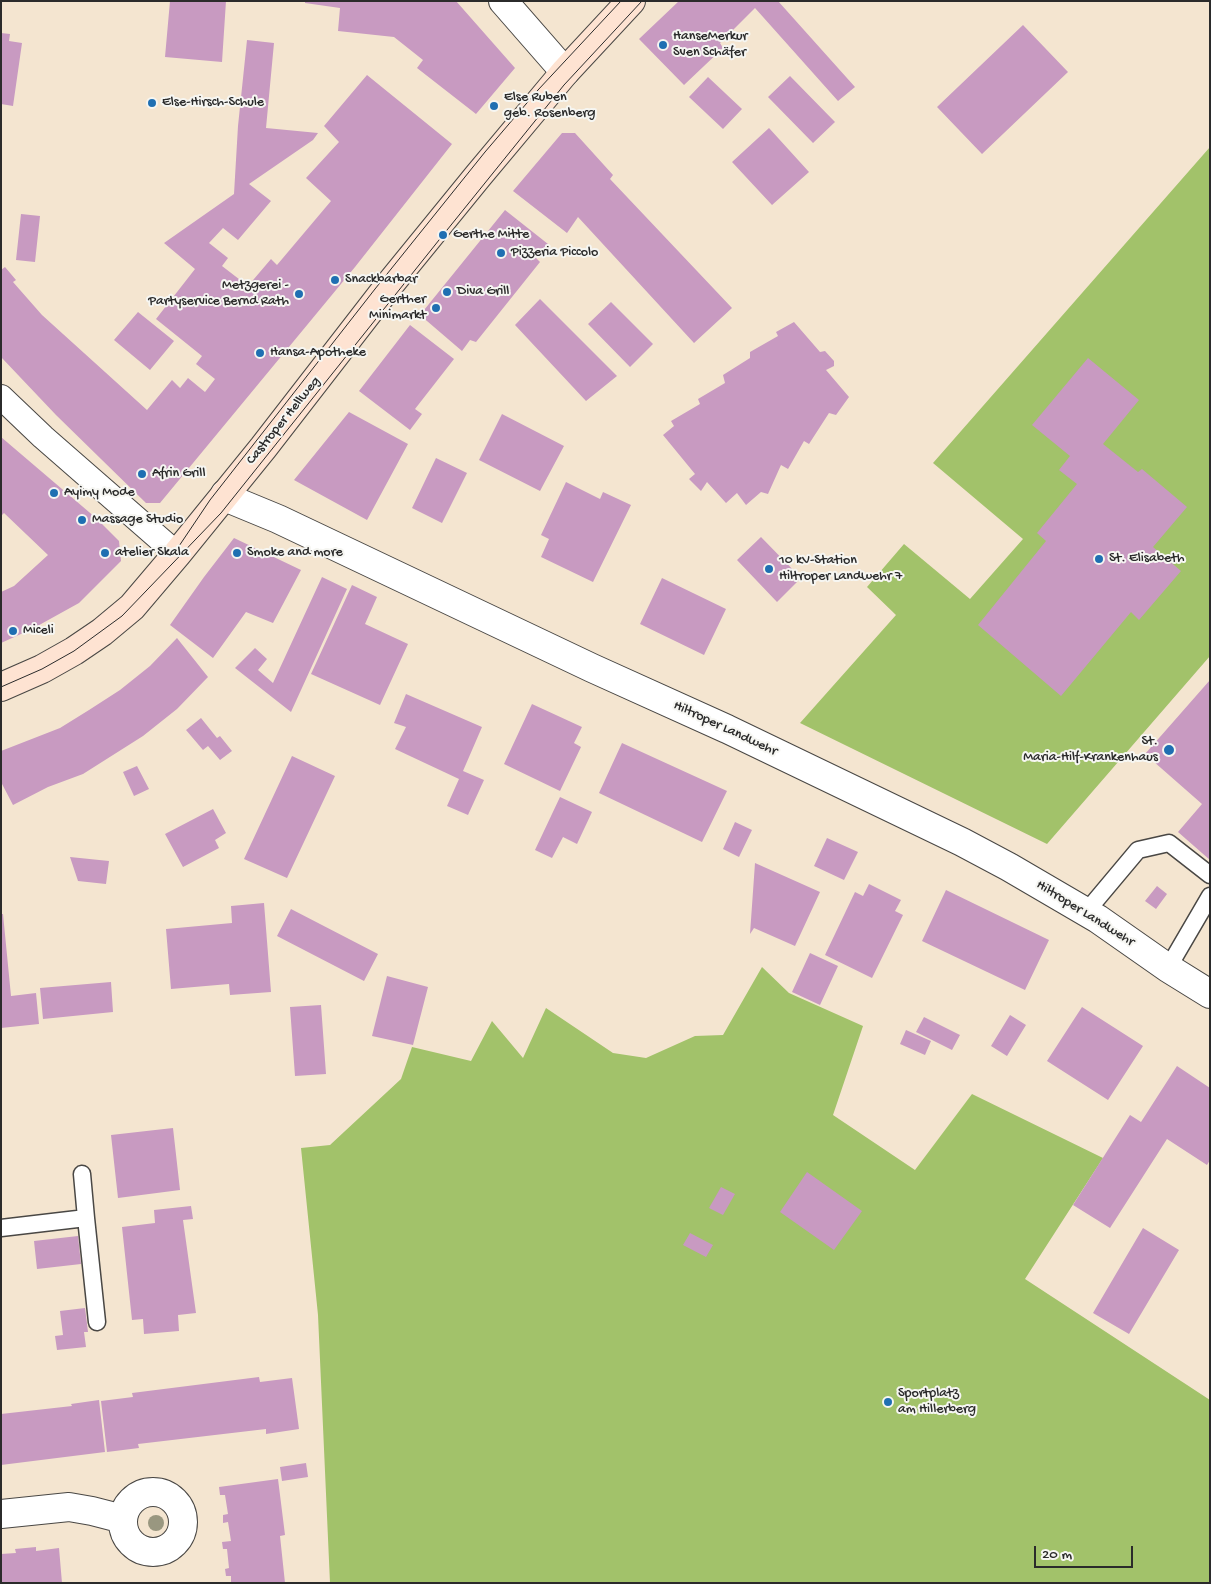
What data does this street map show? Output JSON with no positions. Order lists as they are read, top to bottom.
{
  "streets": {
    "main road": ["Castroper Hellweg"],
    "street": ["Hiltroper Landwehr"]
  },
  "crossings": [
    ["Castroper Hellweg", "Hiltroper Landwehr"]
  ],
  "places": [
    "HanseMerkur Sven Schäfer",
    "Else-Hirsch-Schule",
    "Else Ruben geb. Rosenberg",
    "Gerthe Mitte",
    "Pizzeria Piccolo",
    "Snackbarbar",
    "Diva Grill",
    "Metzgerei - Partyservice Bernd Rath",
    "Gerther Minimarkt",
    "Hansa-Apotheke",
    "Afrin Grill",
    "Ayimy Mode",
    "Massage Studio",
    "atelier Skala",
    "Smoke and more",
    "St. Elisabeth",
    "10 kV-Station Hiltroper Landwehr 7",
    "Miceli",
    "St. Maria-Hilf-Krankenhaus",
    "Sportplatz am Hillerberg"
  ],
  "scale_bar": "20 m"
}
